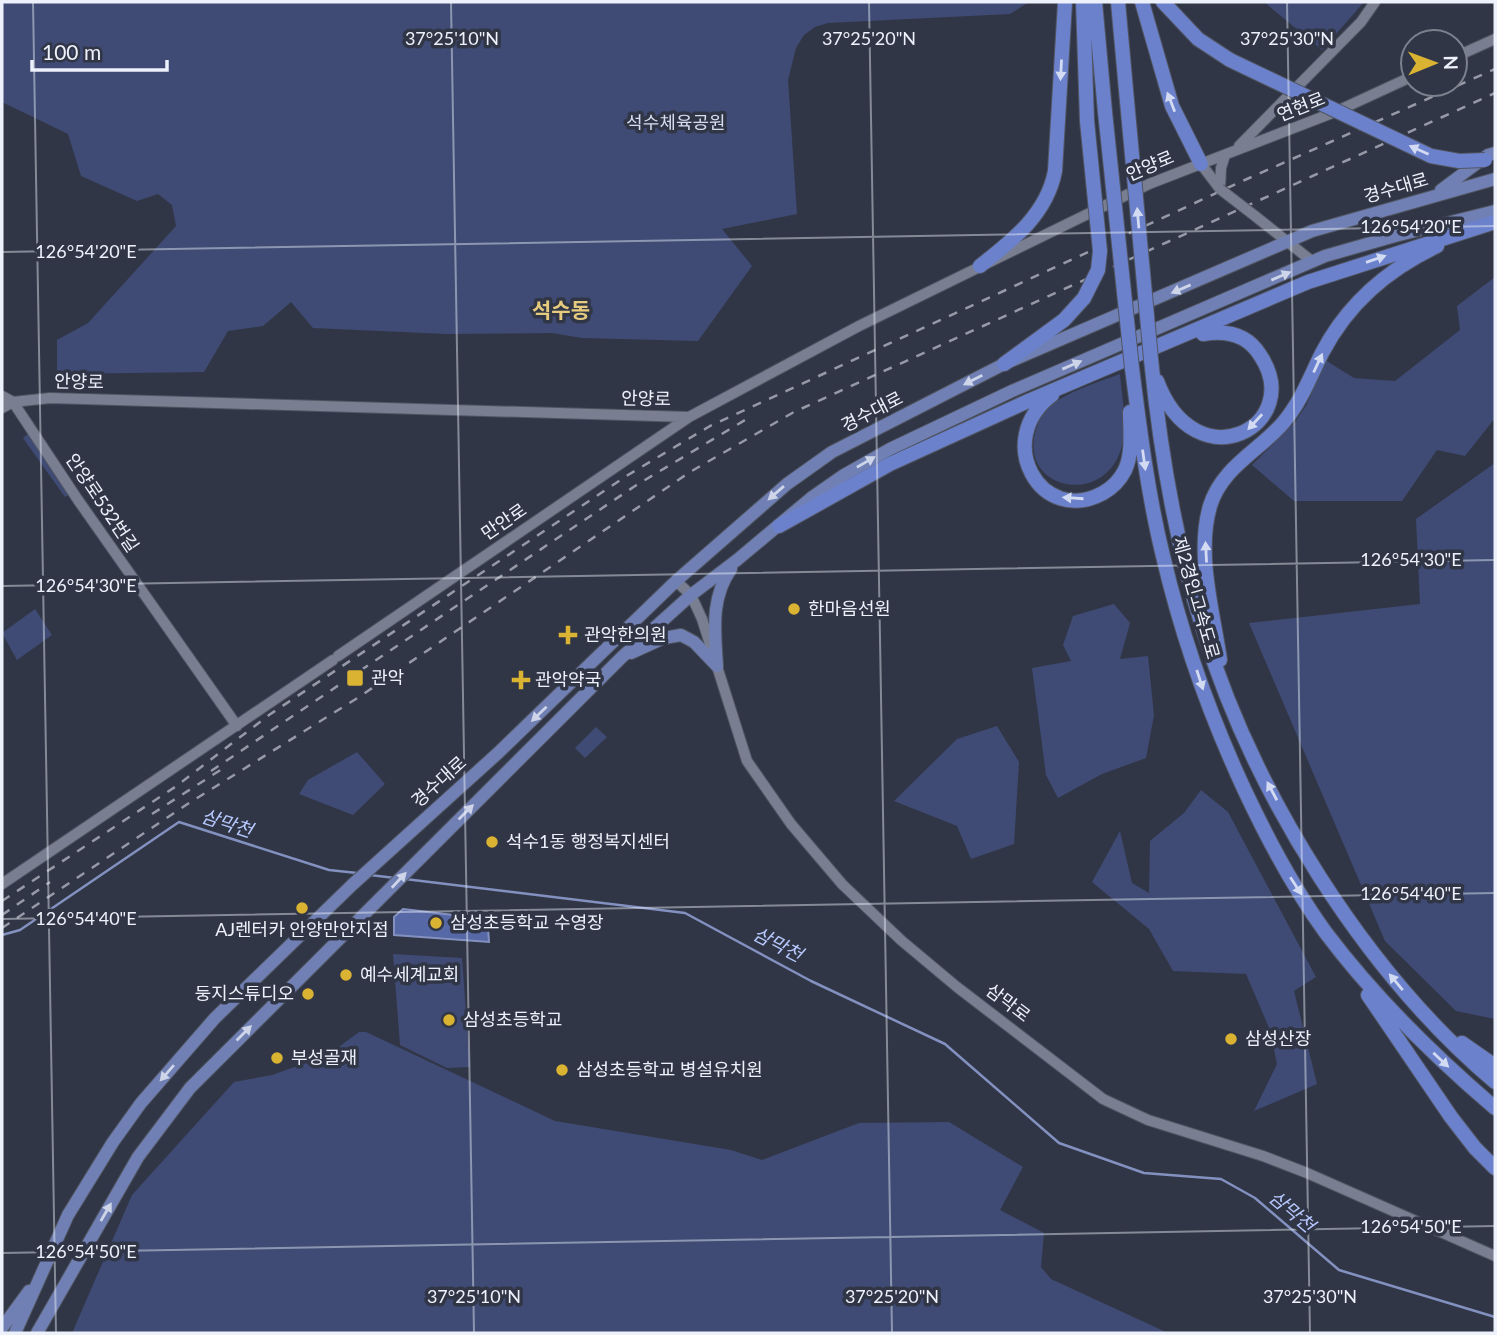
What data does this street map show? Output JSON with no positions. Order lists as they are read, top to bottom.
{
  "streets": {
    "highway": ["제2경인고속도로"],
    "main road": ["경수대로"],
    "street": [
      "연현로",
      "안양로",
      "안양로532번길",
      "만안로",
      "삼막로"
    ]
  },
  "crossings": [
    ["연현로", "안양로"],
    ["안양로", "경수대로"],
    ["안양로", "안양로532번길"],
    ["안양로", "만안로"],
    ["경수대로", "삼막로"],
    ["안양로532번길", "만안로"]
  ],
  "districts": ["석수동"],
  "water": ["삼막천"],
  "parks": ["석수체육공원"],
  "places": {
    "other": [
      "한마음선원",
      "석수1동 행정복지센터",
      "AJ렌터카 안양만안지점",
      "삼성초등학교 수영장",
      "예수세계교회",
      "둥지스튜디오",
      "삼성초등학교",
      "삼성산장",
      "부성골재",
      "삼성초등학교 병설유치원"
    ],
    "health": ["관악한의원", "관악약국"],
    "transit": ["관악"]
  },
  "scale_bar": "100 m",
  "north": "right",
  "coordinates": [
    "37°25'10\"N",
    "37°25'20\"N",
    "37°25'30\"N",
    "126°54'20\"E",
    "126°54'30\"E",
    "126°54'40\"E",
    "126°54'50\"E"
  ]
}
